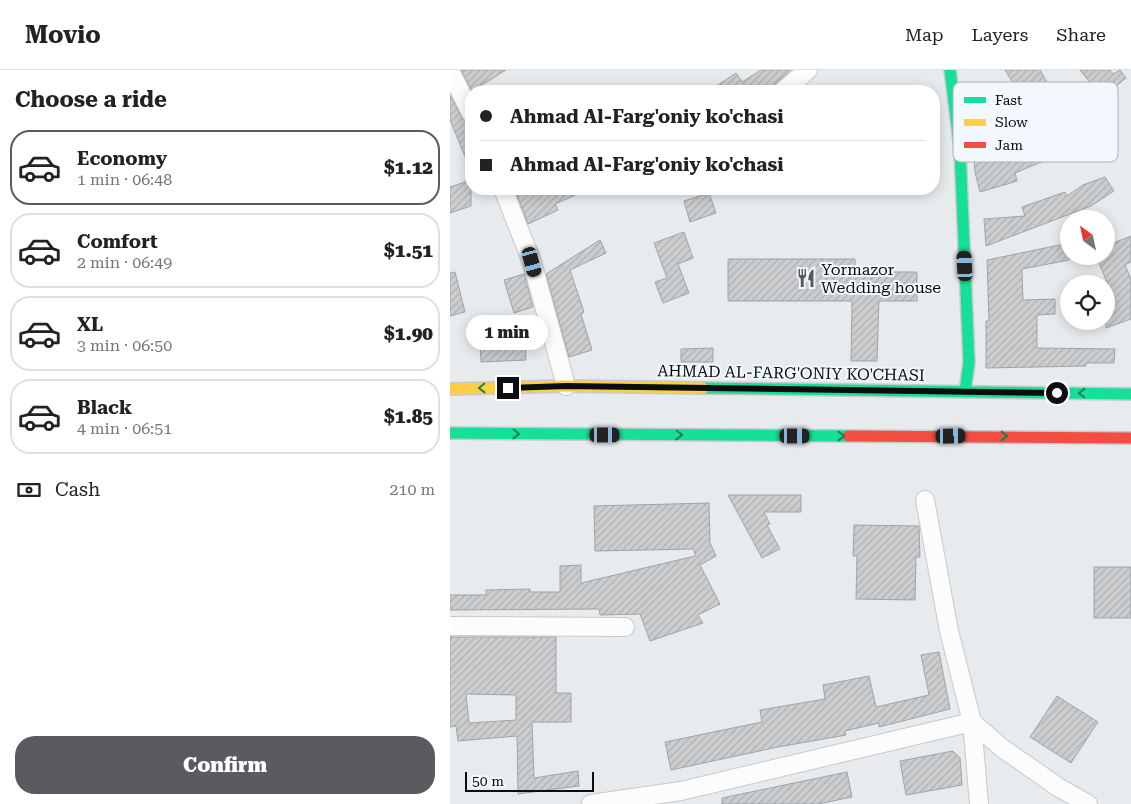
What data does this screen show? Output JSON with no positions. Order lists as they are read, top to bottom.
{
  "streets": {
    "main road": ["AHMAD AL-FARG'ONIY KO'CHASI"]
  },
  "places": {
    "restaurant": ["Yormazor Wedding house"]
  },
  "legend": ["Fast", "Slow", "Jam"],
  "scale_bar": "50 m",
  "north": "top left",
  "page": {
    "header": "Movio",
    "nav": ["Map", "Layers", "Share"],
    "heading": "Choose a ride",
    "banner": ["Ahmad Al-Farg'oniy ko'chasi", "Ahmad Al-Farg'oniy ko'chasi"],
    "list": [
      {
        "name": "Economy",
        "note": "1 min · 06:48",
        "value": "$1.12"
      },
      {
        "name": "Comfort",
        "note": "2 min · 06:49",
        "value": "$1.51"
      },
      {
        "name": "XL",
        "note": "3 min · 06:50",
        "value": "$1.90"
      },
      {
        "name": "Black",
        "note": "4 min · 06:51",
        "value": "$1.85"
      }
    ],
    "bubble": "1 min",
    "pay": ["Cash", "210 m"],
    "buttons": "Confirm",
    "scale": "50 m"
  }
}
